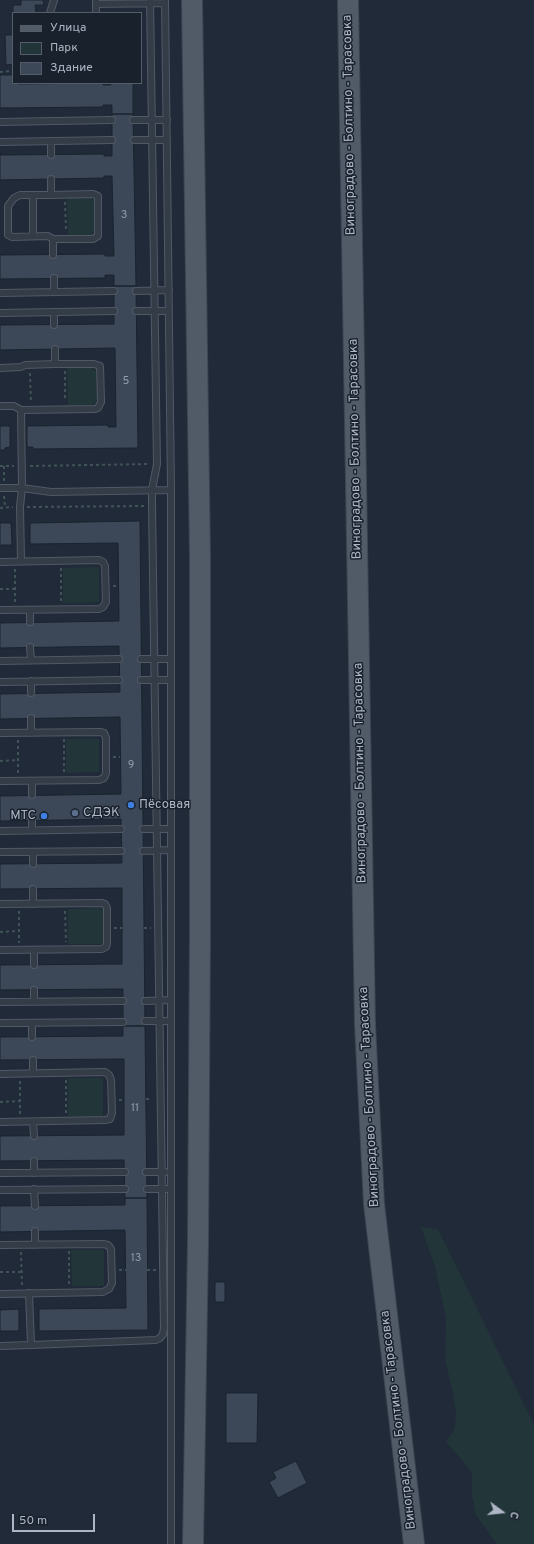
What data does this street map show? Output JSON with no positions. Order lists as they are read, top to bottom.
{
  "streets": {
    "main road": ["Виноградово - Болтино - Тарасовка"]
  },
  "places": ["Пёсовая", "СДЭК", "МТС"],
  "house_numbers": [
    "3",
    "5",
    "9",
    "11",
    "13"
  ],
  "legend": ["Улица", "Парк", "Здание"],
  "scale_bar": "50 m",
  "north": "right"
}
